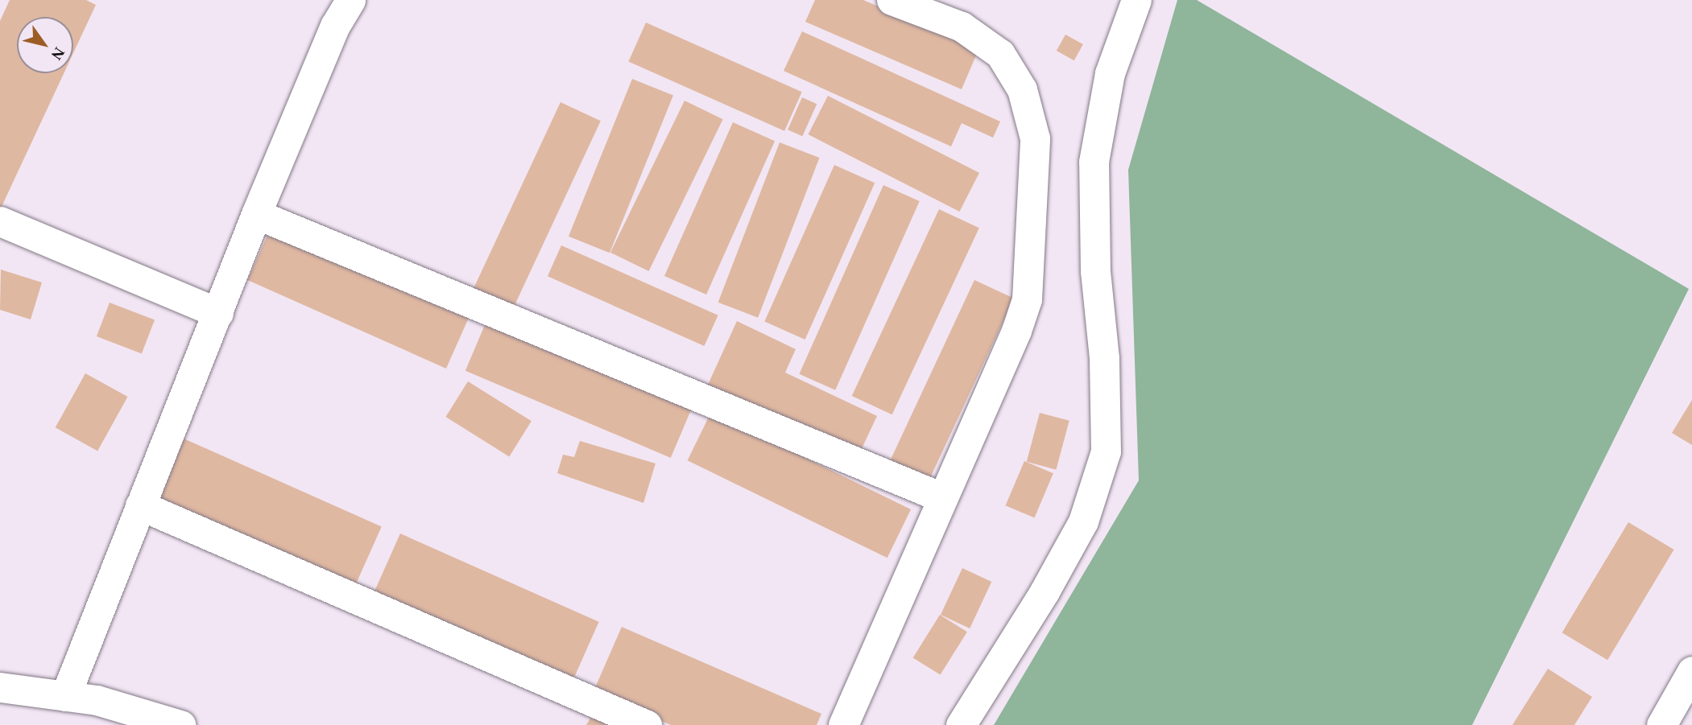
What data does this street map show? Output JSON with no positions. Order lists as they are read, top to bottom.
{
  "north": "bottom right"
}
